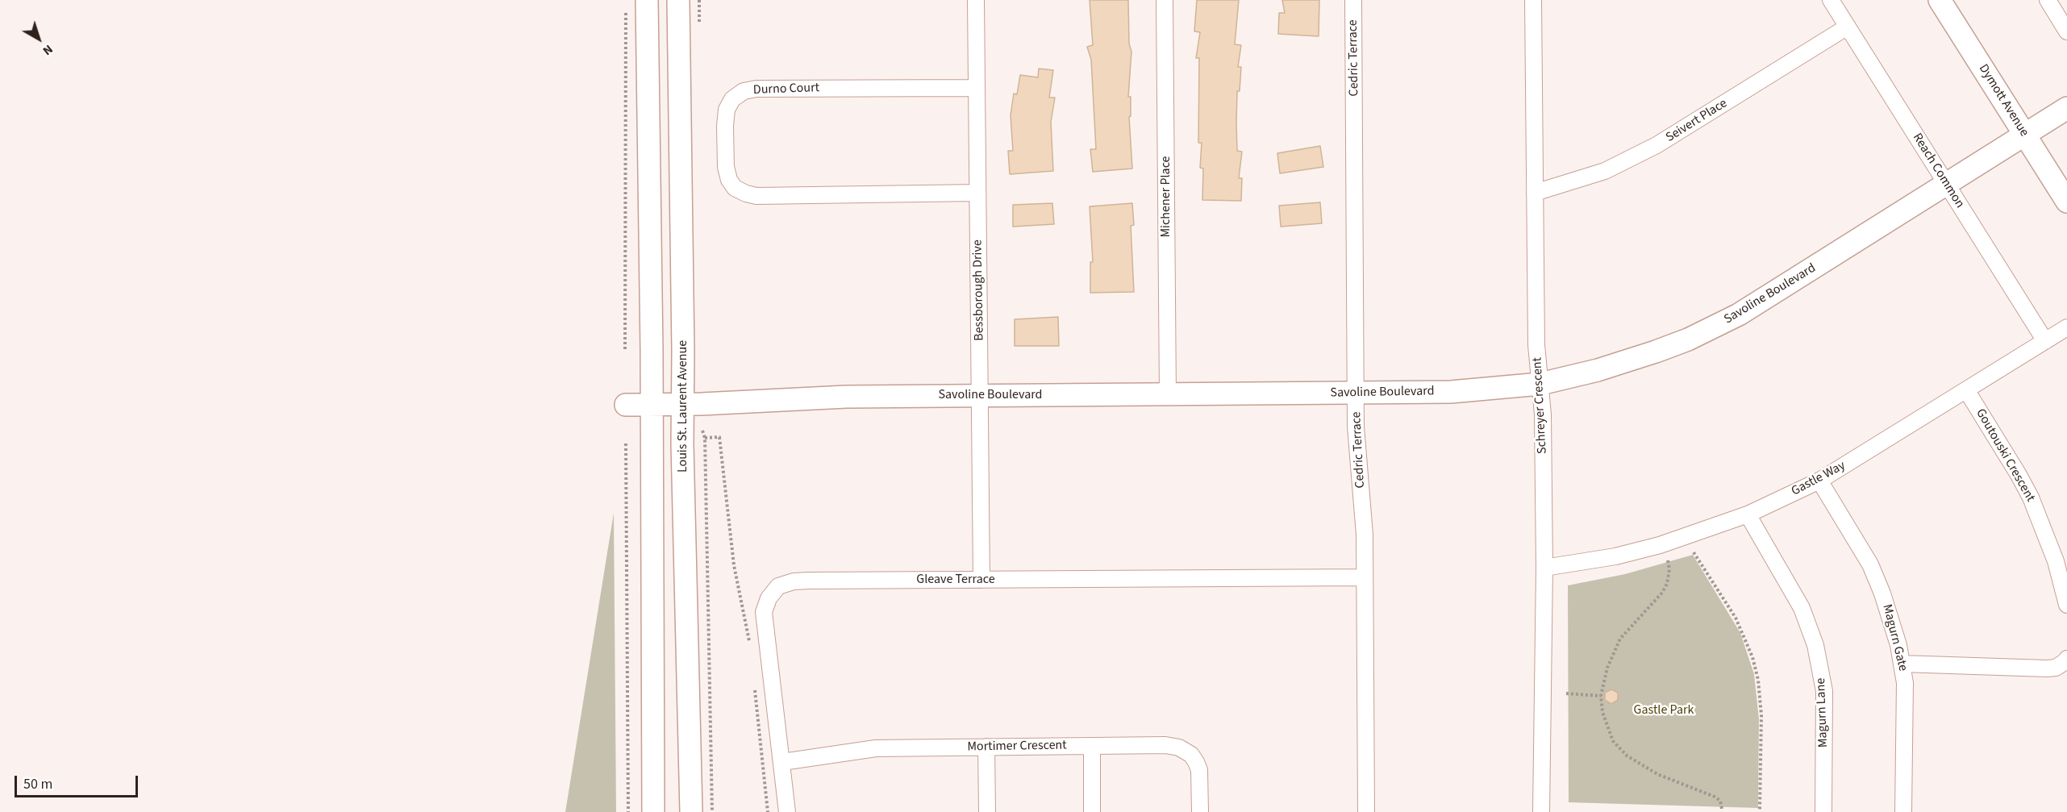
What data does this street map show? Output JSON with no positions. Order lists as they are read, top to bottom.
{
  "streets": {
    "street": [
      "Cedric Terrace",
      "Durno Court",
      "Dymott Avenue",
      "Seivert Place",
      "Reach Common",
      "Michener Place",
      "Bessborough Drive",
      "Savoline Boulevard",
      "Schreyer Crescent",
      "Louis St. Laurent Avenue",
      "Goutouski Crescent",
      "Gastle Way",
      "Gleave Terrace",
      "Magurn Gate",
      "Magurn Lane",
      "Mortimer Crescent"
    ]
  },
  "crossings": [
    ["Cedric Terrace", "Savoline Boulevard"],
    ["Cedric Terrace", "Gleave Terrace"],
    ["Durno Court", "Bessborough Drive"],
    ["Dymott Avenue", "Savoline Boulevard"],
    ["Seivert Place", "Reach Common"],
    ["Seivert Place", "Schreyer Crescent"],
    ["Reach Common", "Savoline Boulevard"],
    ["Reach Common", "Gastle Way"],
    ["Michener Place", "Savoline Boulevard"],
    ["Bessborough Drive", "Savoline Boulevard"],
    ["Bessborough Drive", "Gleave Terrace"],
    ["Savoline Boulevard", "Schreyer Crescent"],
    ["Savoline Boulevard", "Louis St. Laurent Avenue"],
    ["Schreyer Crescent", "Gastle Way"],
    ["Goutouski Crescent", "Gastle Way"],
    ["Gastle Way", "Magurn Gate"],
    ["Gastle Way", "Magurn Lane"],
    ["Gleave Terrace", "Mortimer Crescent"]
  ],
  "parks": ["Gastle Park"],
  "scale_bar": "50 m",
  "north": "bottom right"
}
